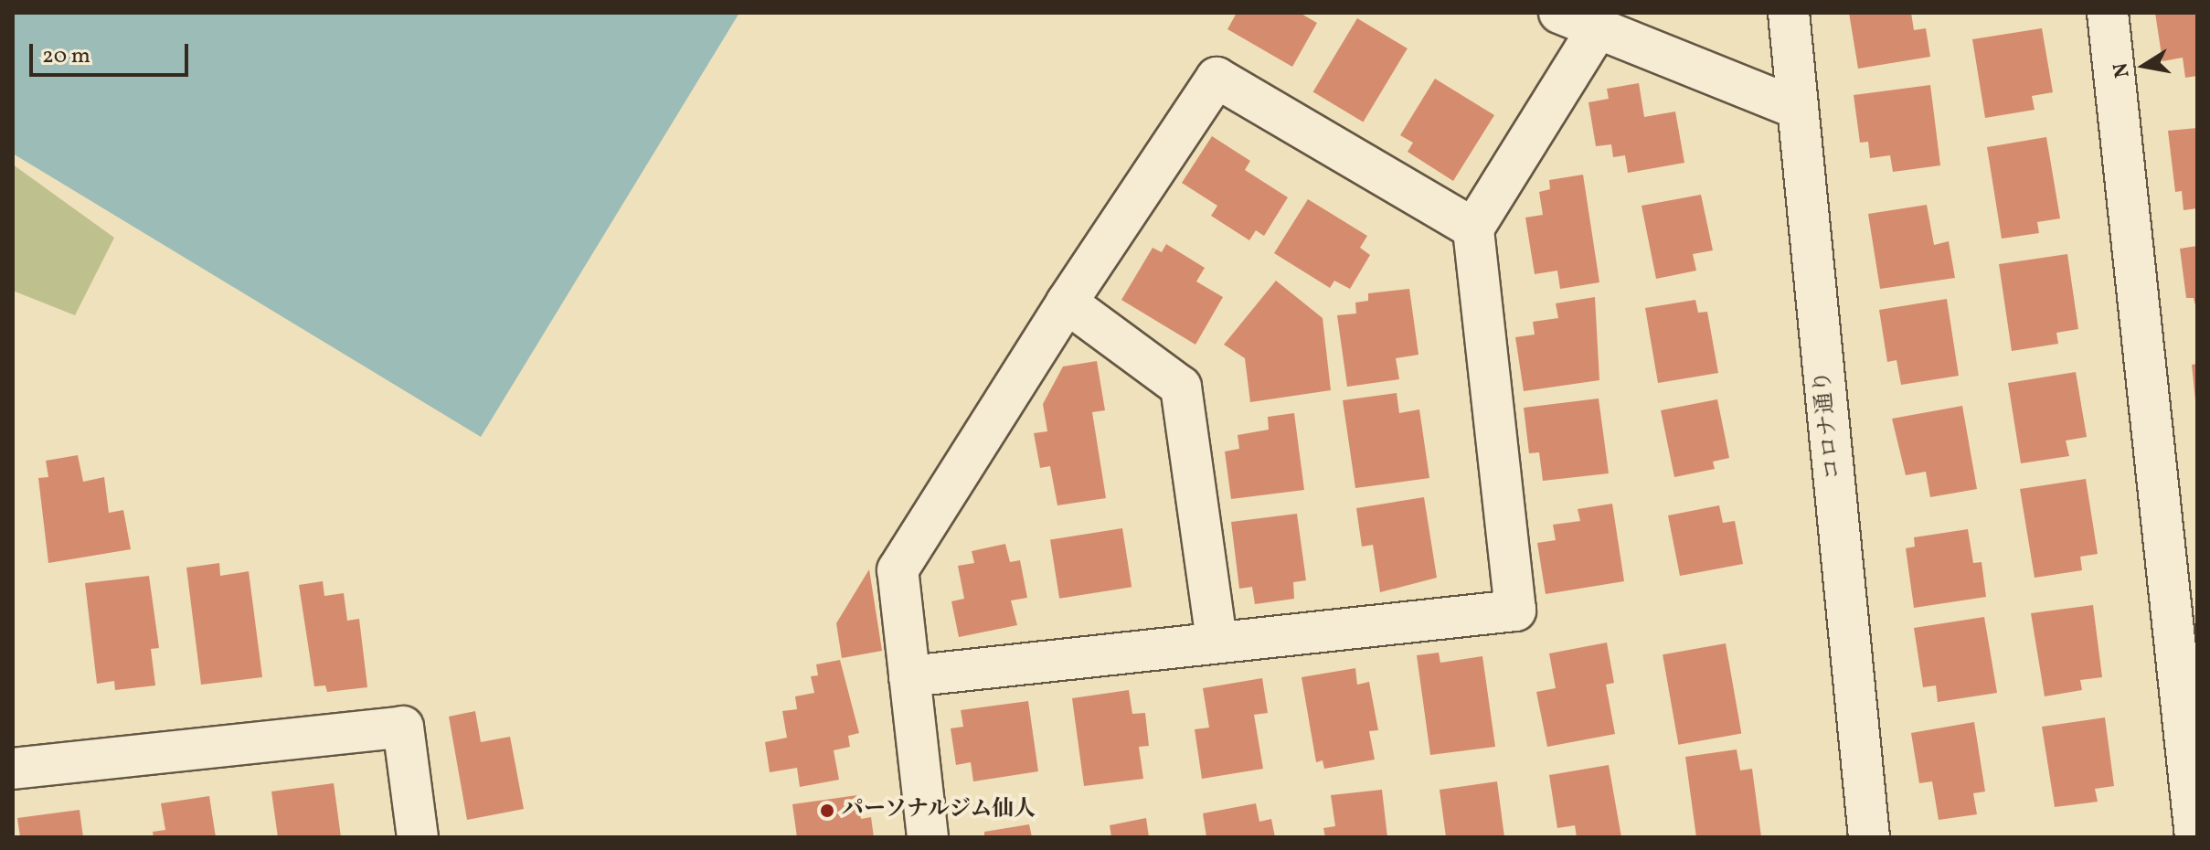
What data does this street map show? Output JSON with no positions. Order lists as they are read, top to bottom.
{
  "streets": {
    "street": ["コロナ通り"]
  },
  "places": ["パーソナルジム仙人"],
  "scale_bar": "20 m",
  "north": "left"
}
